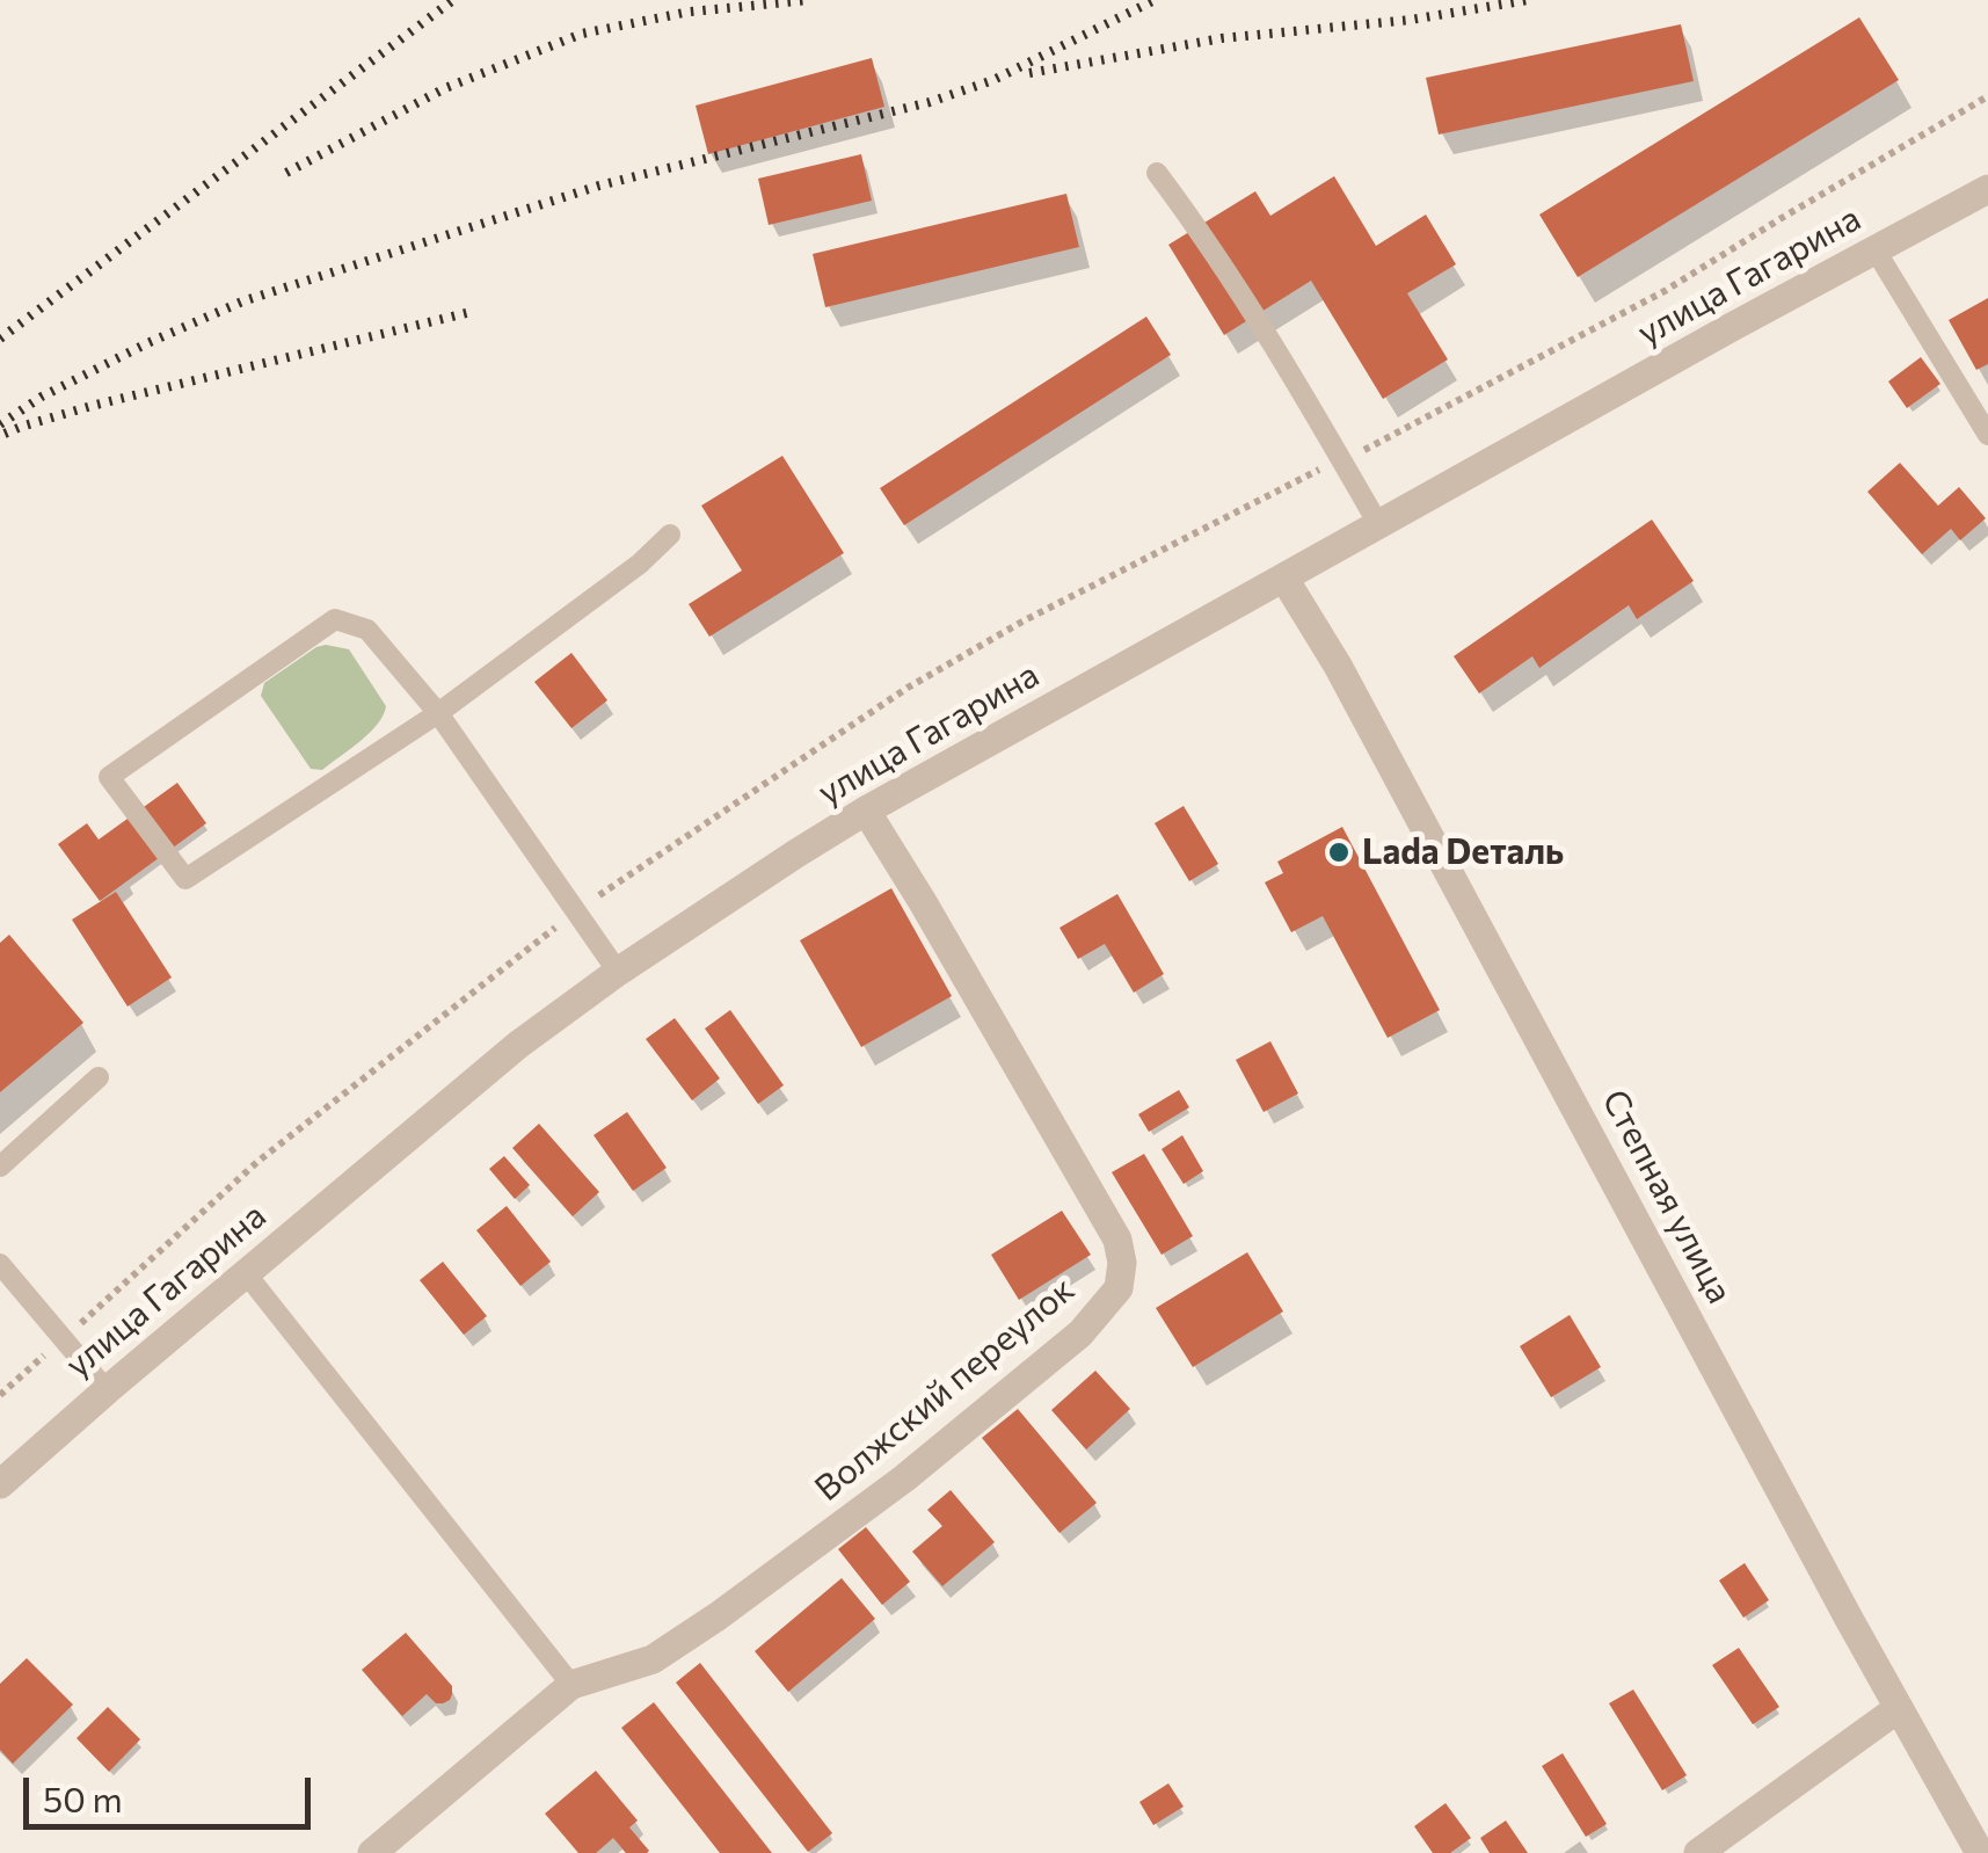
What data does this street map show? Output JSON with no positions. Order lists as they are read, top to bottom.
{
  "streets": {
    "street": ["улица Гагарина", "Степная улица", "Волжский переулок"]
  },
  "crossings": [
    ["улица Гагарина", "Степная улица"],
    ["улица Гагарина", "Волжский переулок"]
  ],
  "places": ["Lada Dеталь"],
  "scale_bar": "50 m"
}
